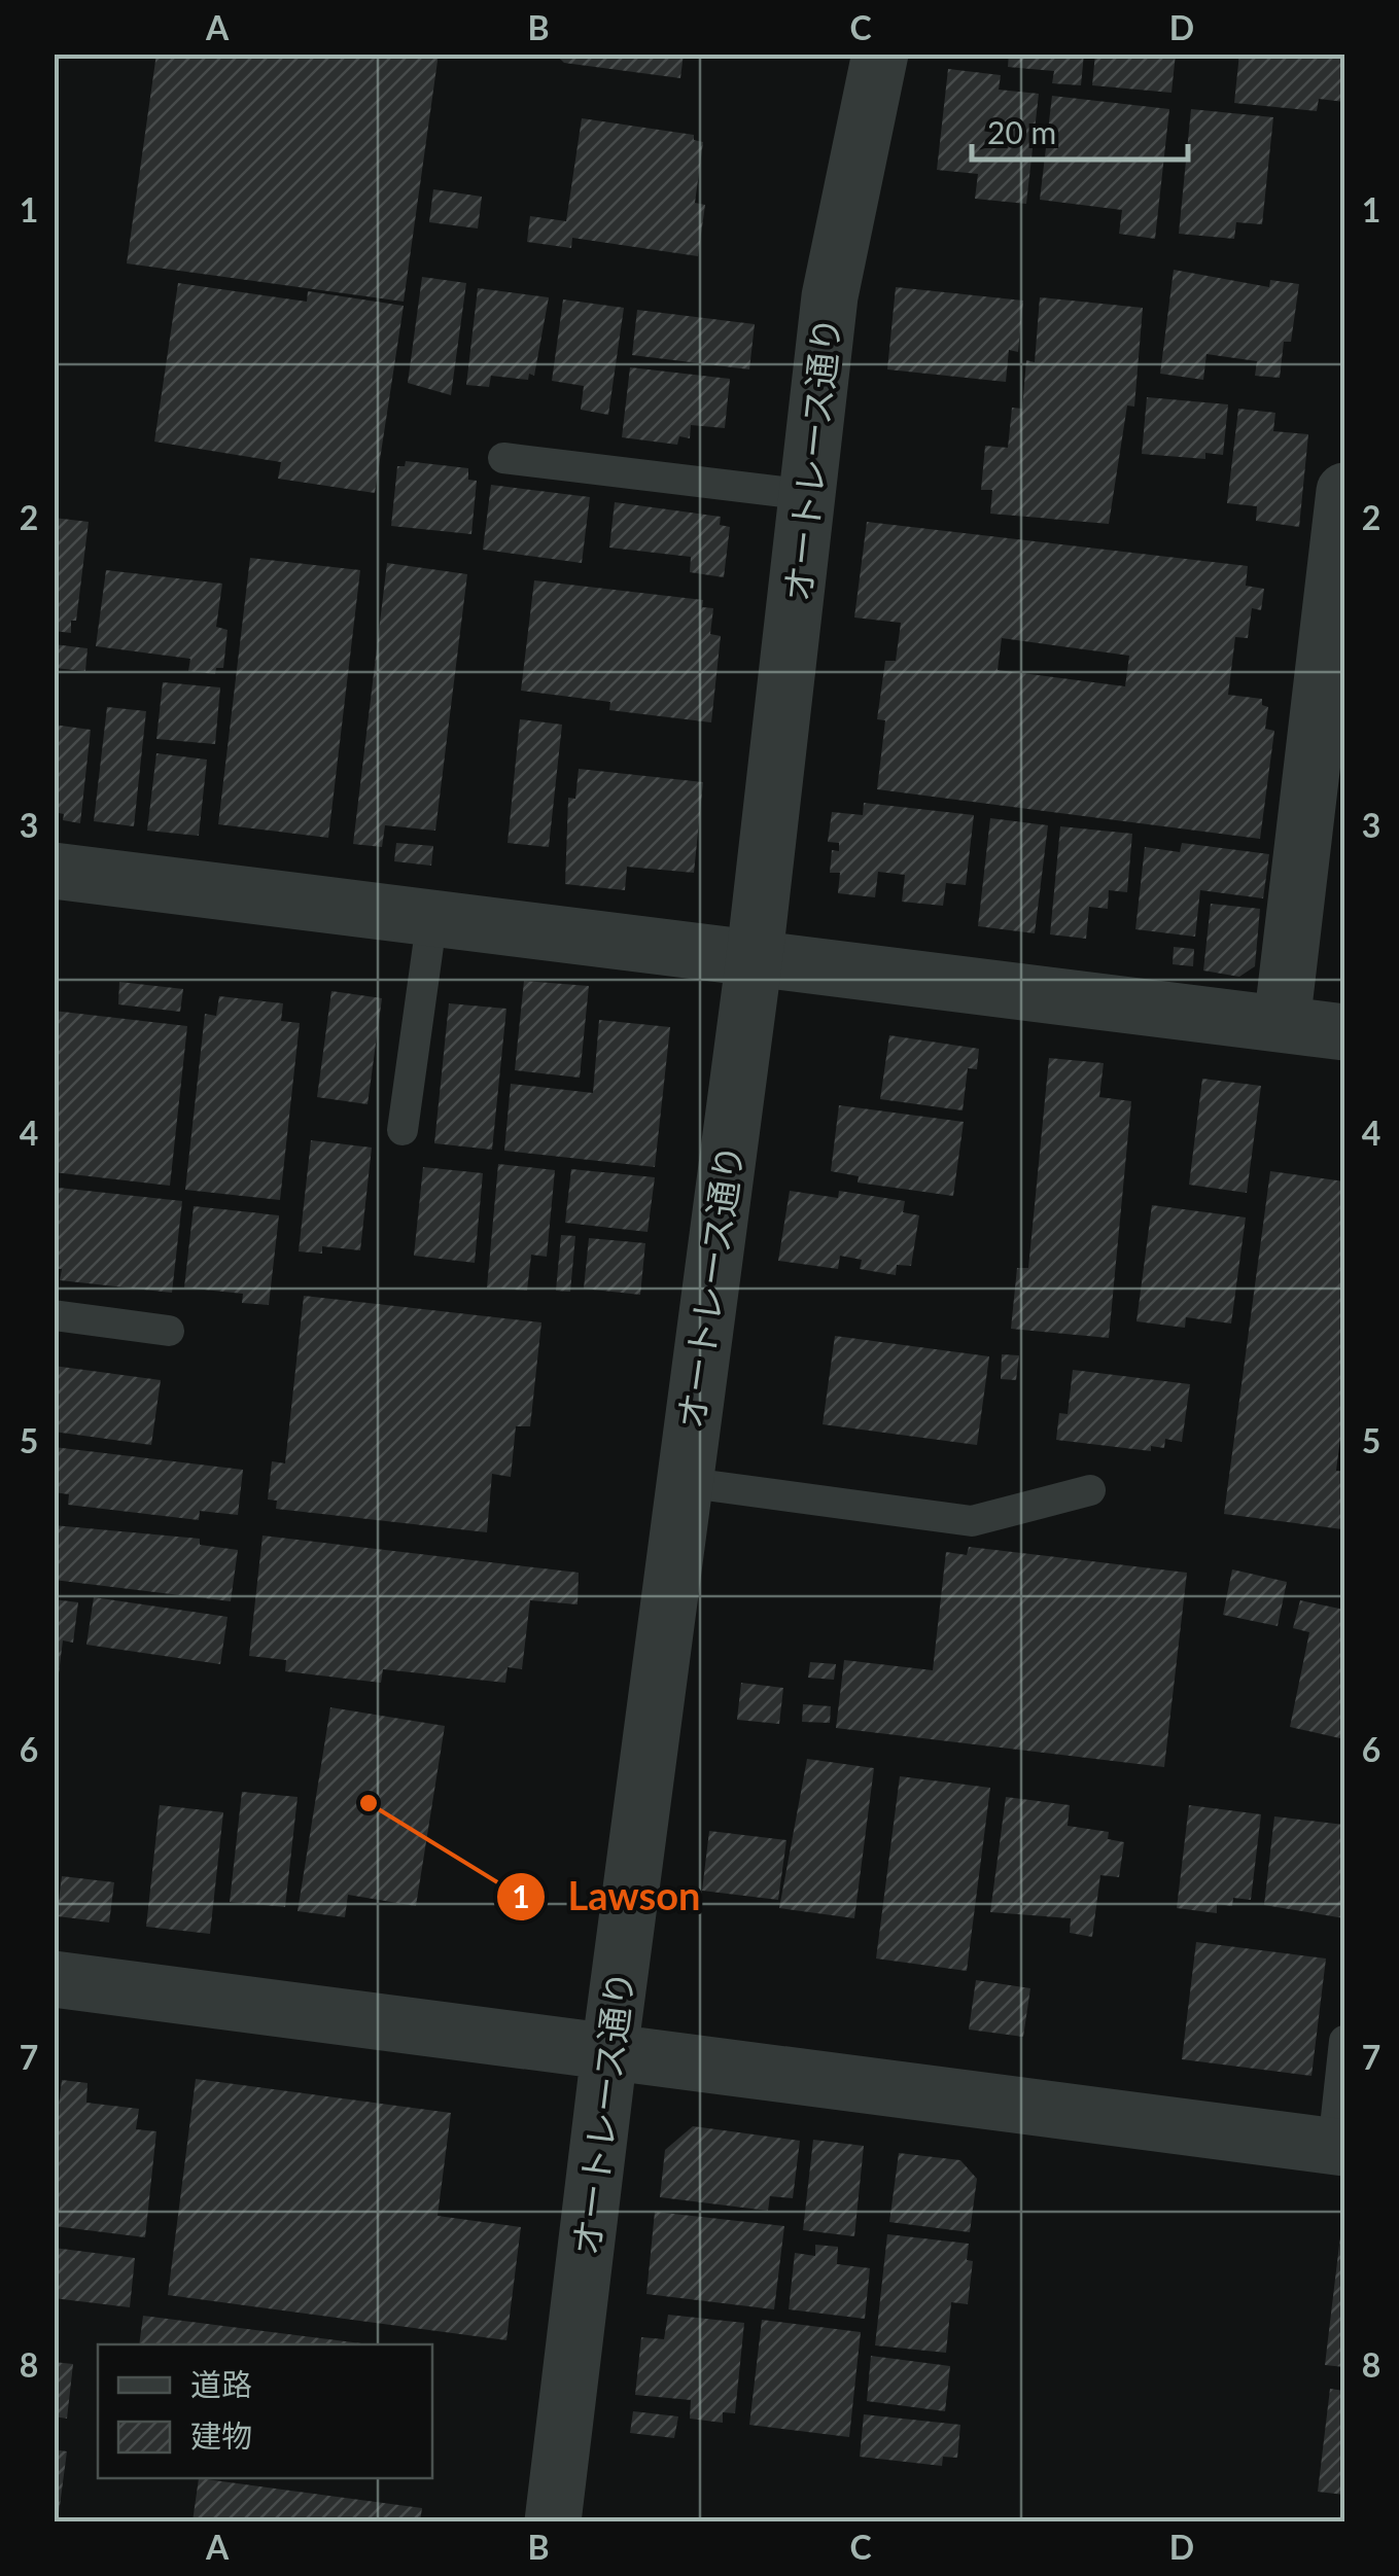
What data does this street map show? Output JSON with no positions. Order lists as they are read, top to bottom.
{
  "streets": {
    "street": ["オートレース通り"]
  },
  "places": ["Lawson"],
  "legend": ["道路", "建物"],
  "scale_bar": "20 m",
  "grid": {
    "columns": [
      "A",
      "B",
      "C",
      "D"
    ],
    "rows": [
      "1",
      "2",
      "3",
      "4",
      "5",
      "6",
      "7",
      "8"
    ]
  }
}
